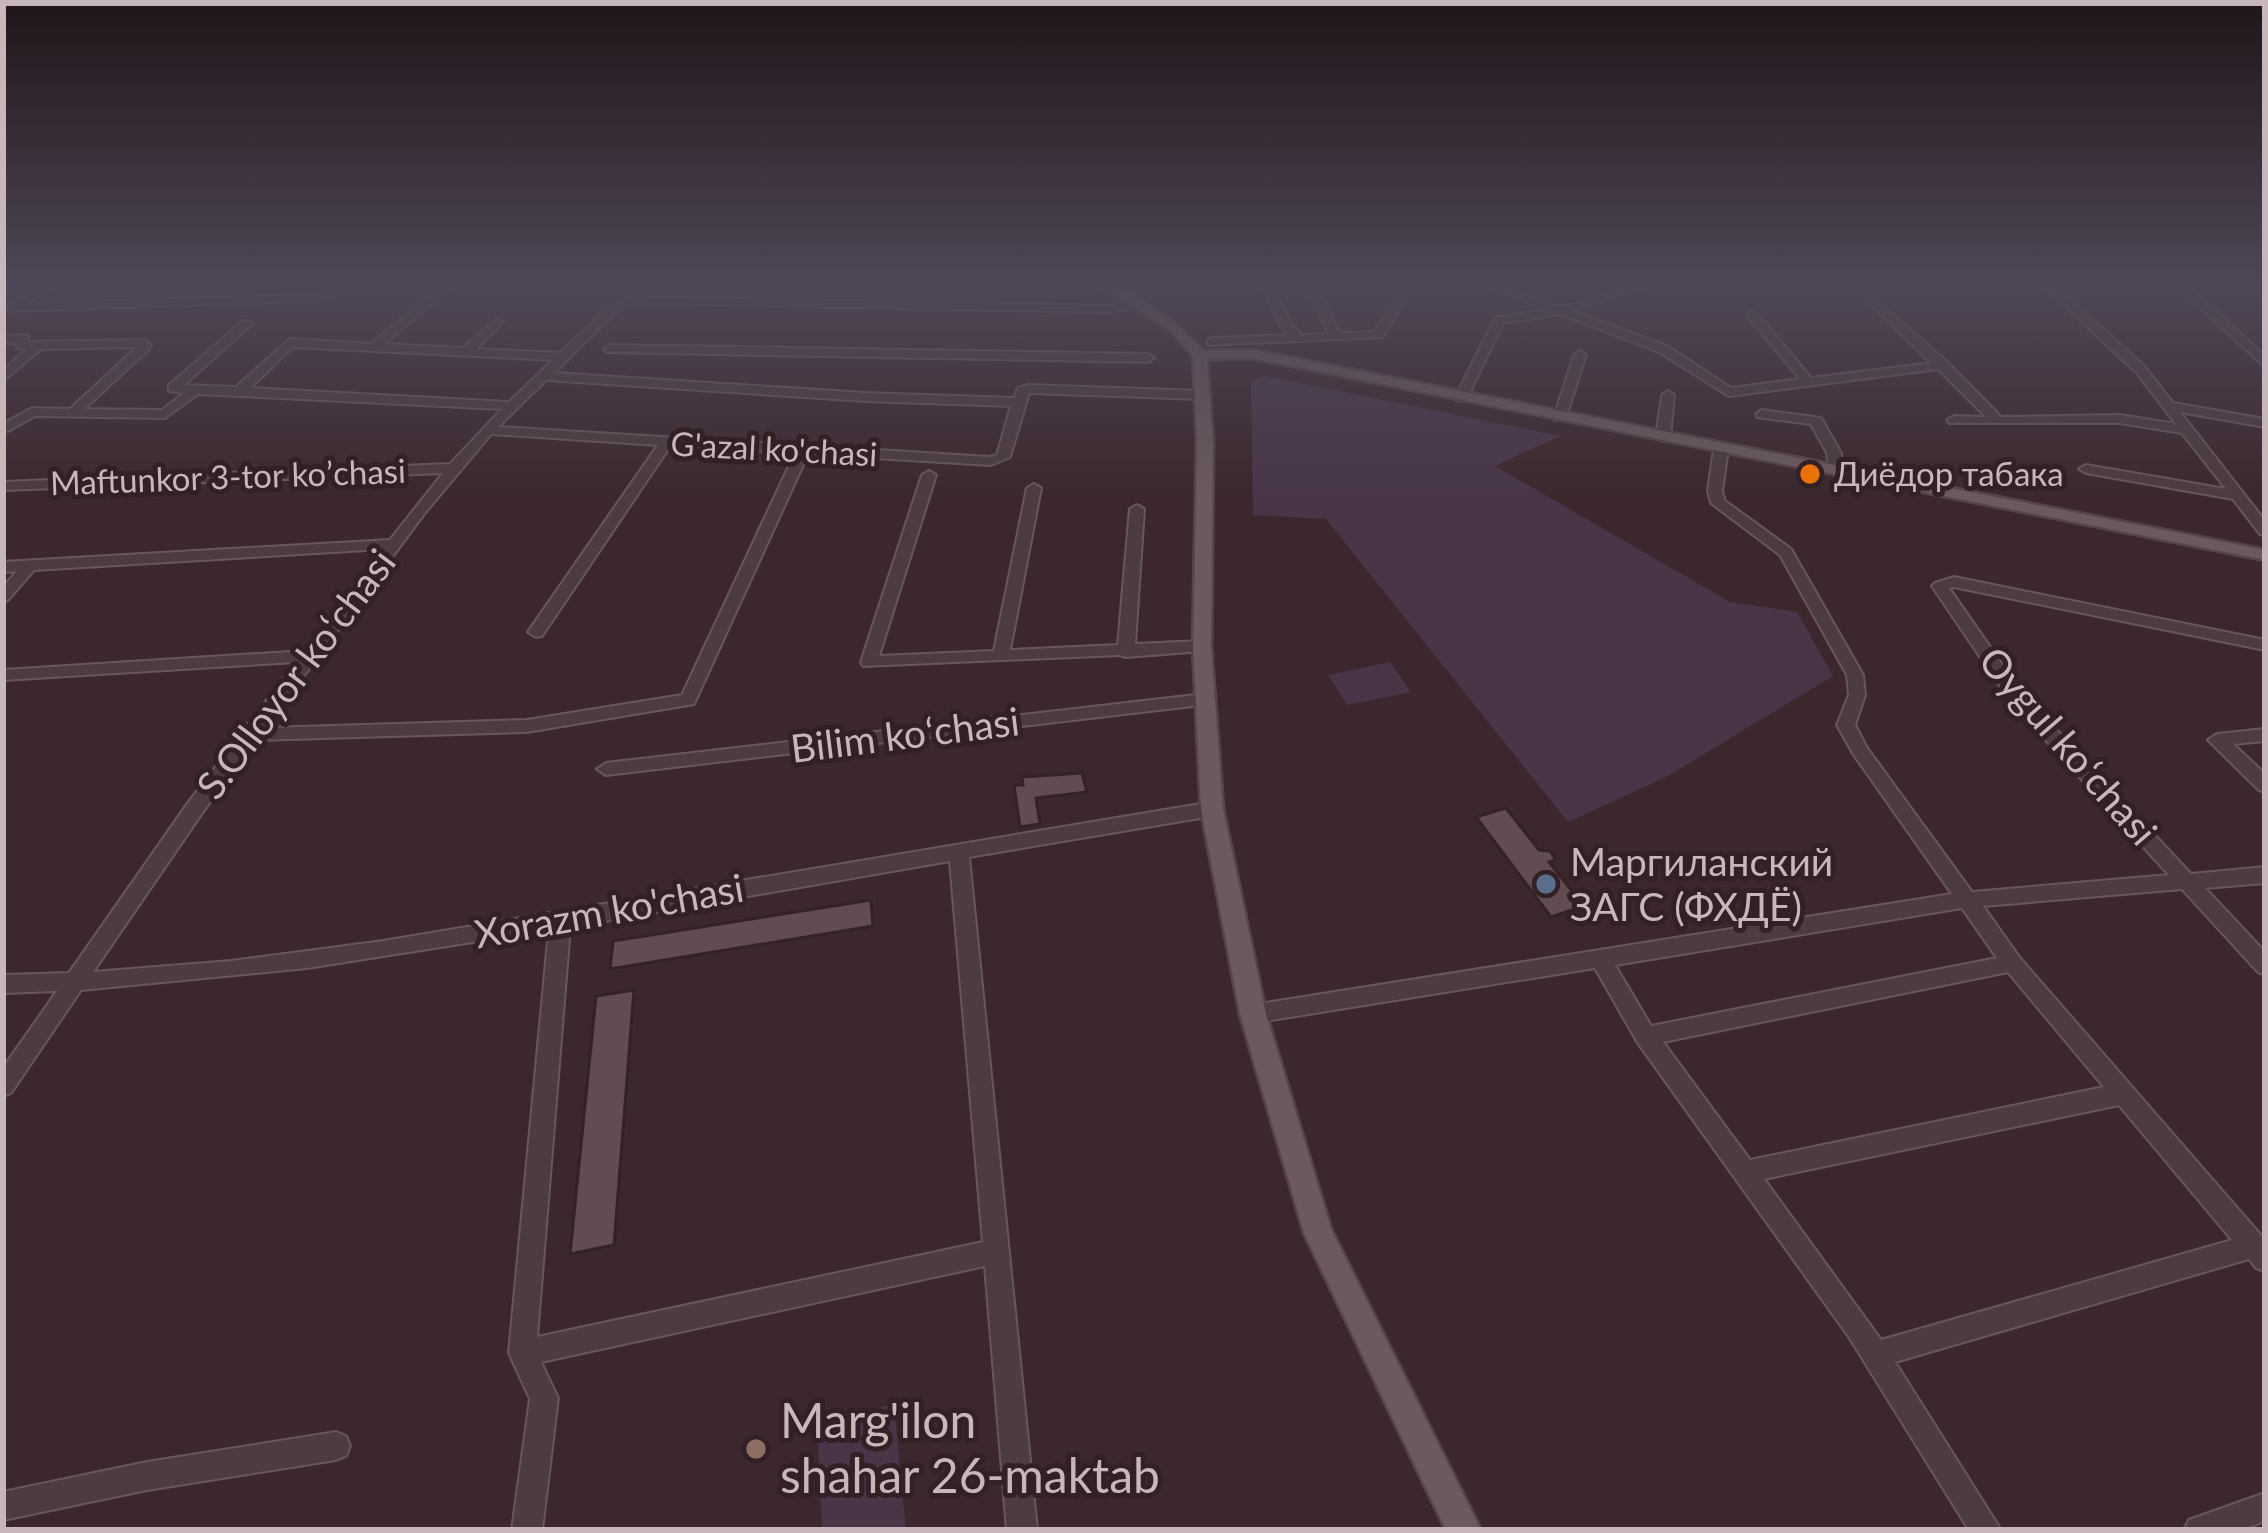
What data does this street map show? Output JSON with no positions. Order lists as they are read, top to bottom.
{
  "streets": {
    "street": [
      "G'azal ko'chasi",
      "Maftunkor 3-tor koʼchasi",
      "S.Olloyor koʻchasi",
      "Bilim koʻchasi",
      "Oygul koʻchasi",
      "Xorazm ko'chasi"
    ]
  },
  "crossings": [
    ["G'azal ko'chasi", "S.Olloyor koʻchasi"],
    ["Maftunkor 3-tor koʼchasi", "S.Olloyor koʻchasi"],
    ["S.Olloyor koʻchasi", "Xorazm ko'chasi"]
  ],
  "places": ["Диёдор табака", "Маргиланский ЗАГС (ФХДЁ)", "Marg'ilon shahar 26-maktab"]
}
